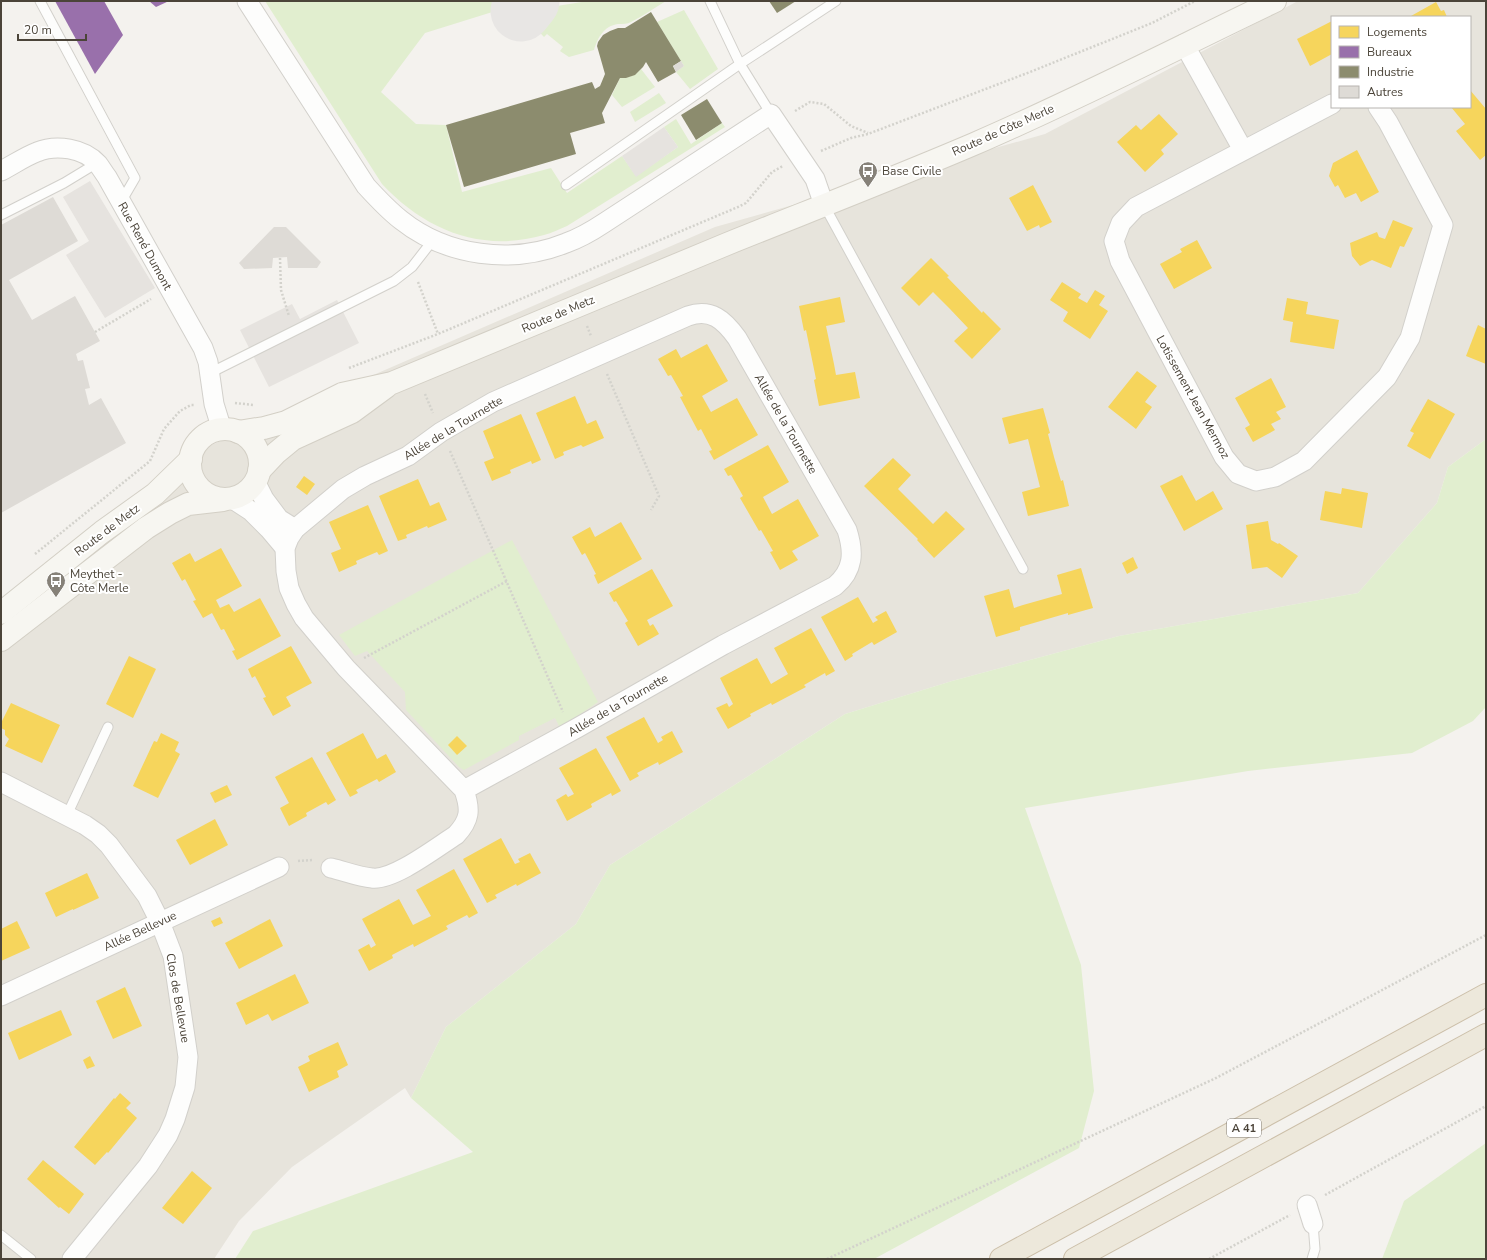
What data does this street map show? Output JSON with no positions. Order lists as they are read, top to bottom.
{
  "streets": {
    "highway": ["A 41"],
    "main road": ["Route de Côte Merle", "Route de Metz"],
    "street": [
      "Rue René Dumont",
      "Lotissement Jean Mermoz",
      "Allée de la Tournette",
      "Allée Bellevue",
      "Clos de Bellevue"
    ]
  },
  "crossings": [
    ["Route de Côte Merle", "Route de Metz"],
    ["Rue René Dumont", "Route de Metz"],
    ["Allée Bellevue", "Clos de Bellevue"]
  ],
  "places": {
    "bus stop": ["Base Civile", "Meythet - Côte Merle"]
  },
  "legend": [
    "Logements",
    "Bureaux",
    "Industrie",
    "Autres"
  ],
  "scale_bar": "20 m"
}
